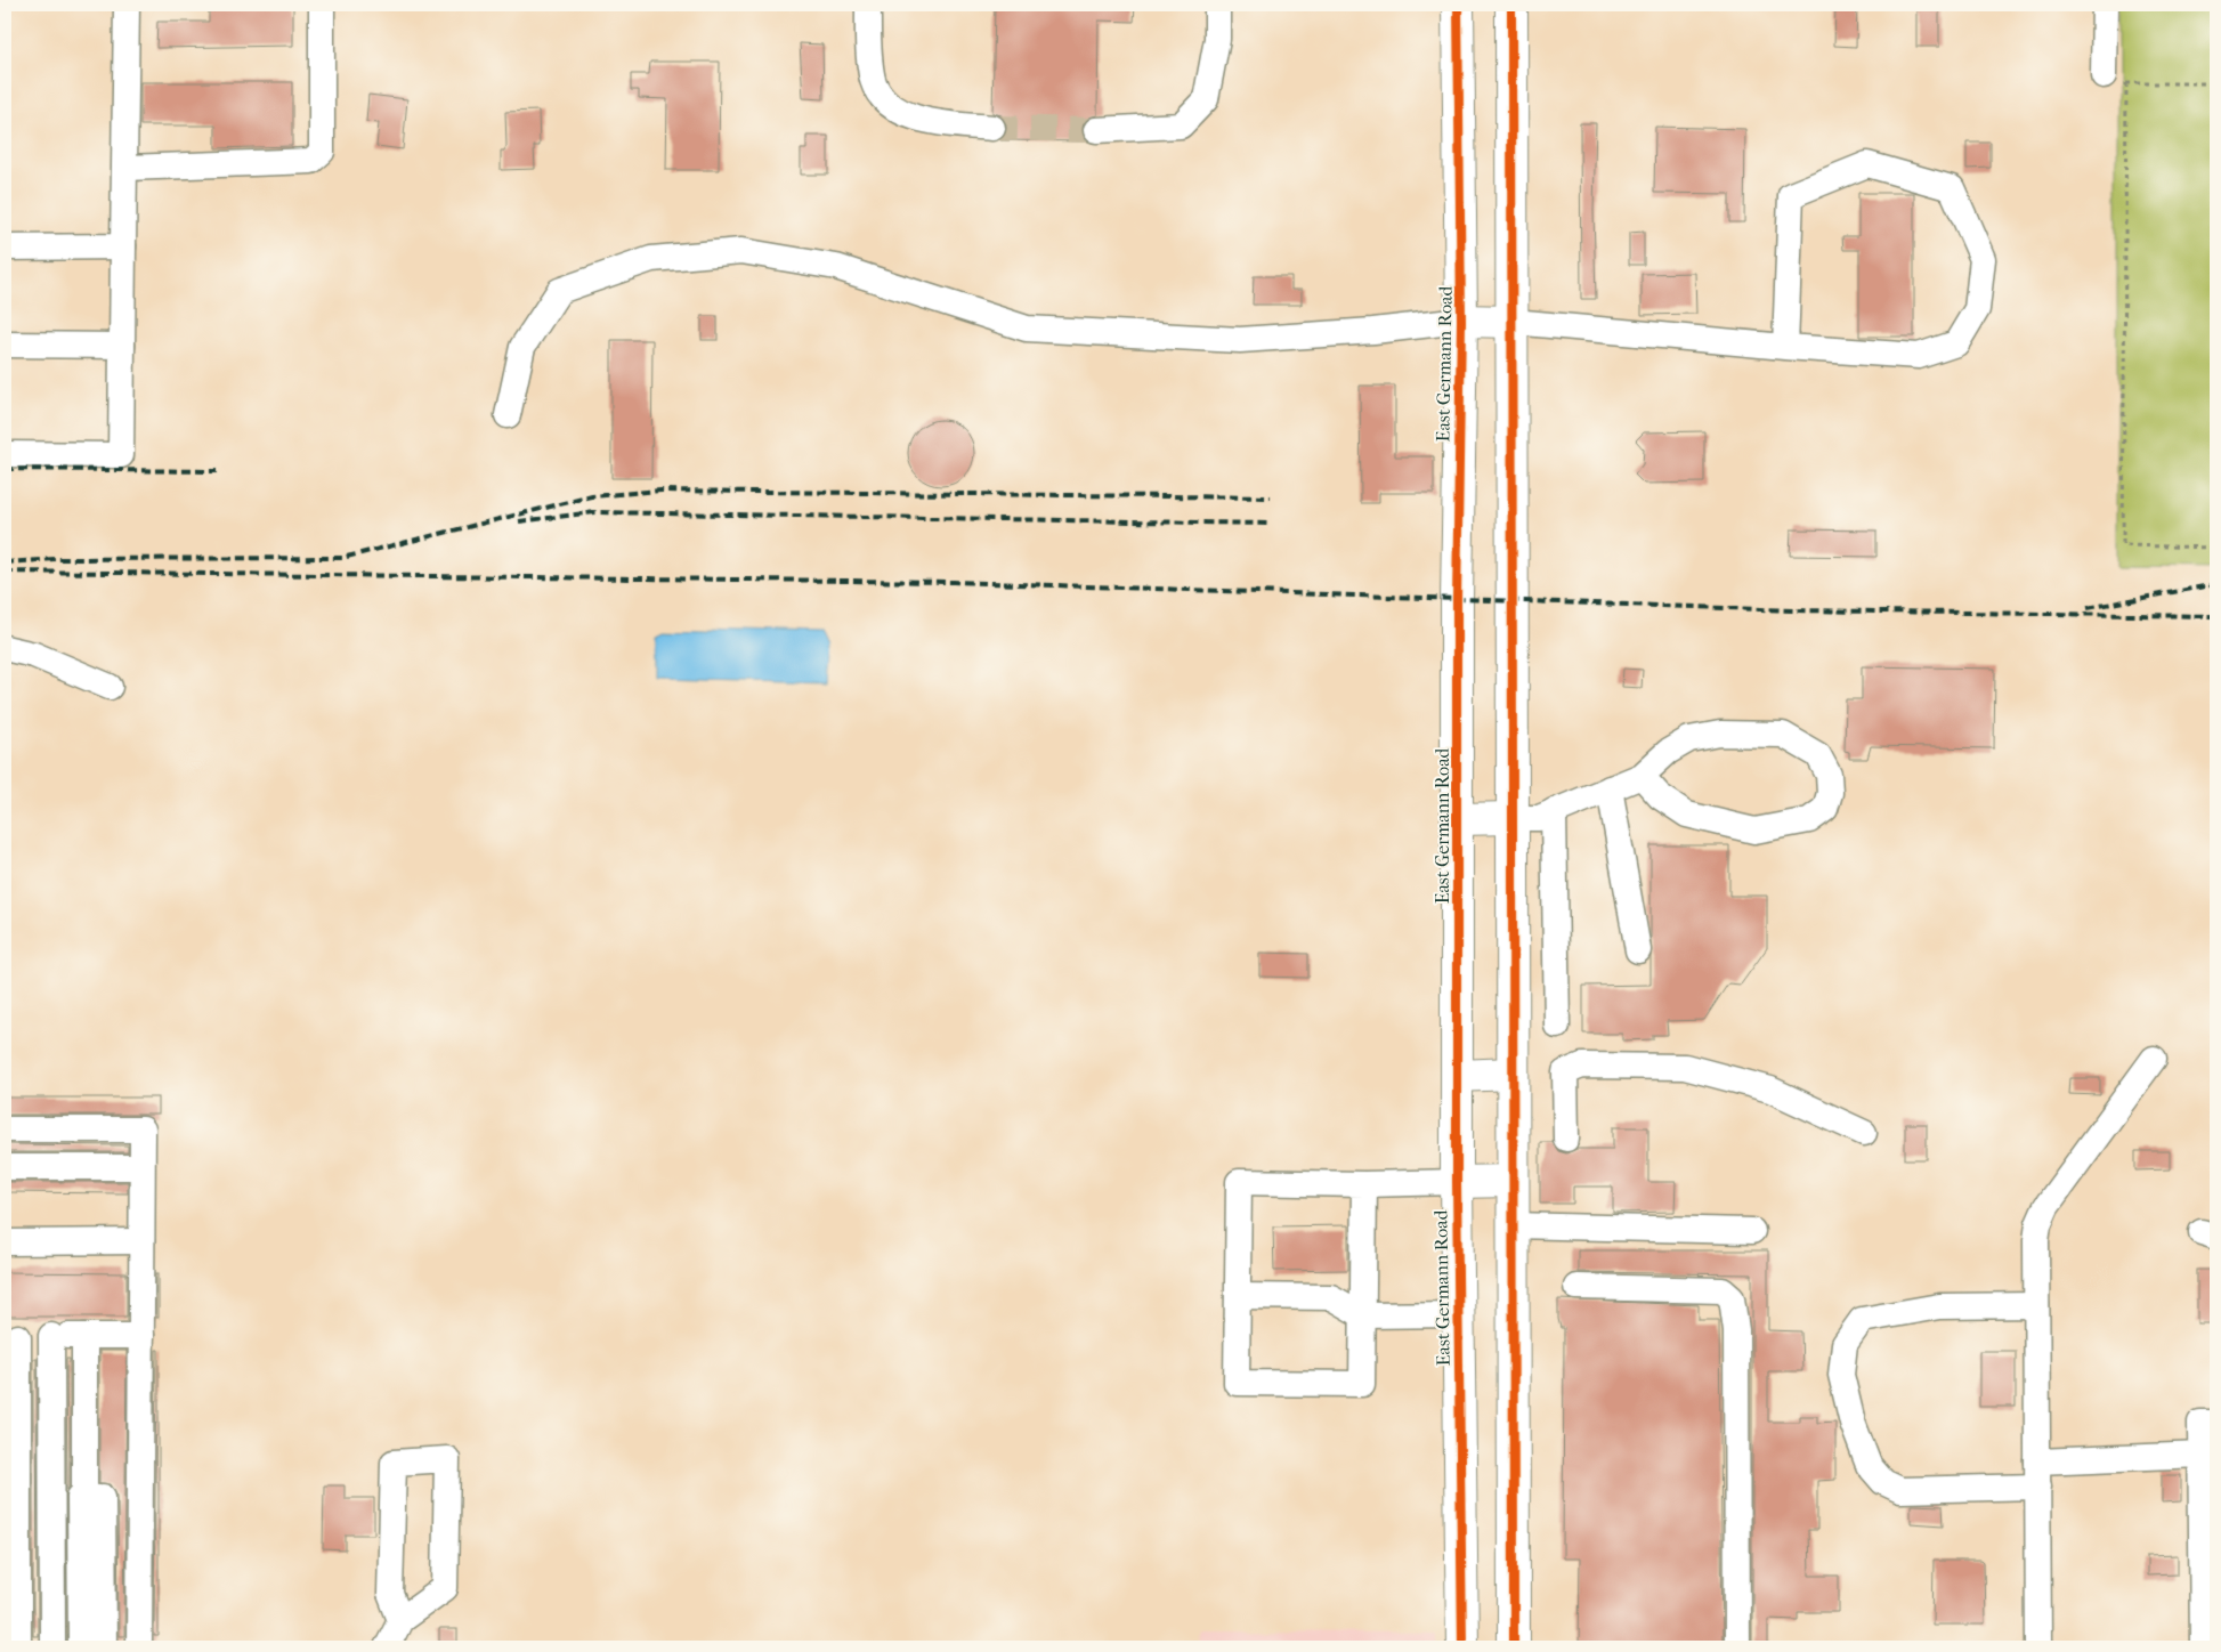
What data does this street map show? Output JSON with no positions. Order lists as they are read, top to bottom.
{
  "streets": {
    "main road": ["East Germann Road"]
  }
}
